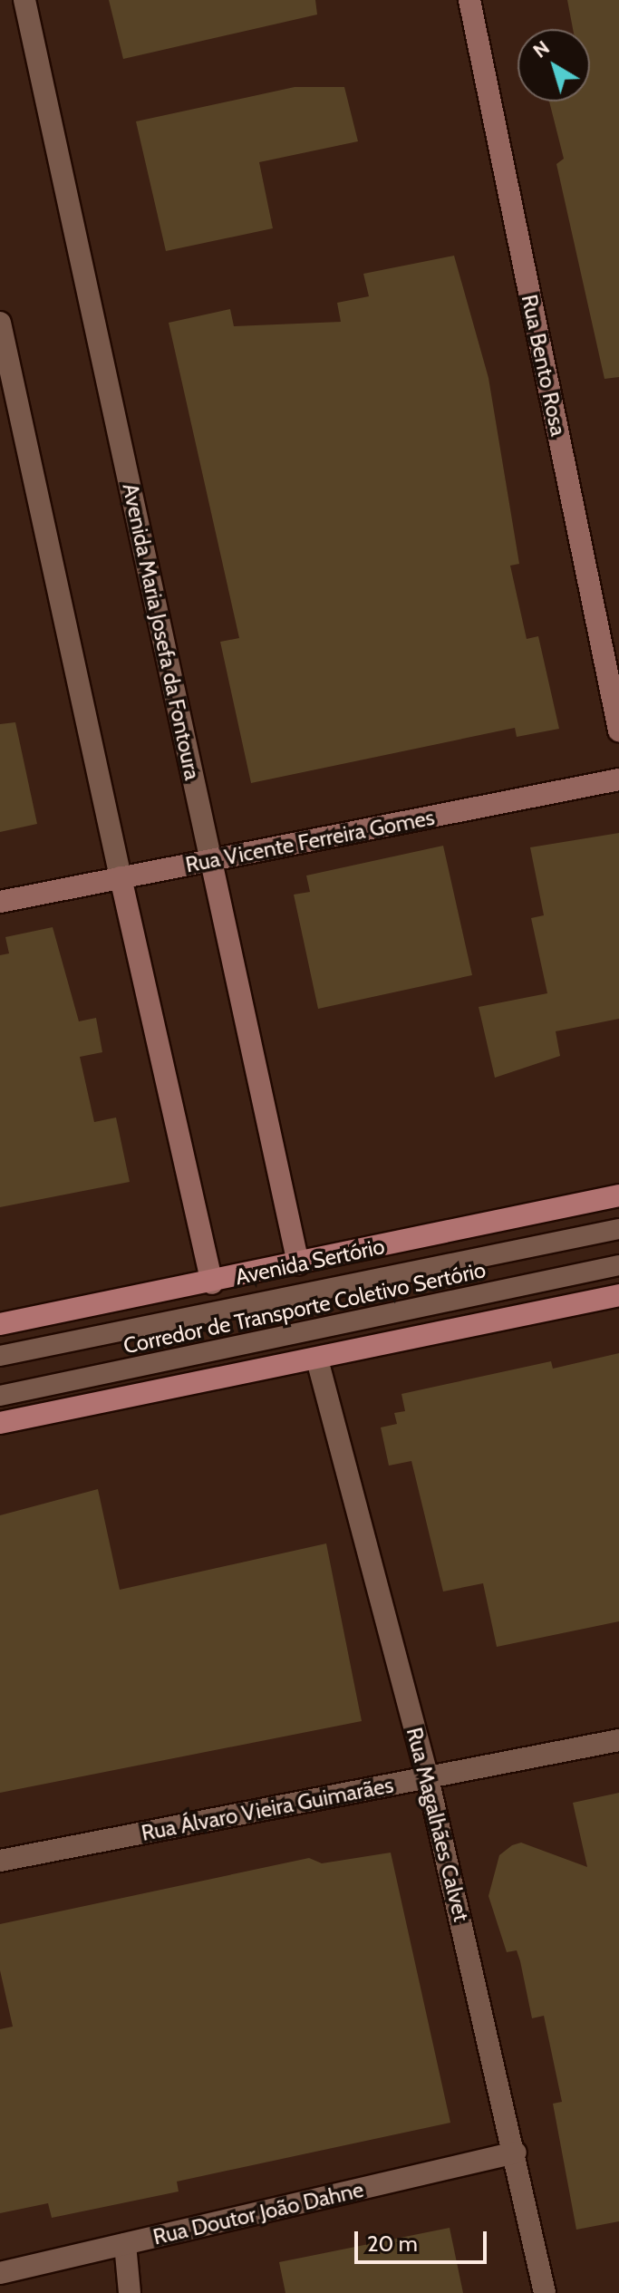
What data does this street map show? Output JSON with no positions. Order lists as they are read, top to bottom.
{
  "streets": {
    "main road": ["Avenida Sertório"],
    "street": [
      "Rua Bento Rosa",
      "Avenida Maria Josefa da Fontoura",
      "Rua Vicente Ferreira Gomes",
      "Rua Álvaro Vieira Guimarães",
      "Rua Magalhães Calvet",
      "Rua Doutor João Dahne"
    ],
    "lane": ["Corredor de Transporte Coletivo Sertório"]
  },
  "crossings": [
    ["Avenida Maria Josefa da Fontoura", "Rua Vicente Ferreira Gomes"],
    ["Avenida Maria Josefa da Fontoura", "Avenida Sertório"],
    ["Rua Álvaro Vieira Guimarães", "Rua Magalhães Calvet"],
    ["Rua Magalhães Calvet", "Rua Doutor João Dahne"]
  ],
  "scale_bar": "20 m",
  "north": "top left"
}
